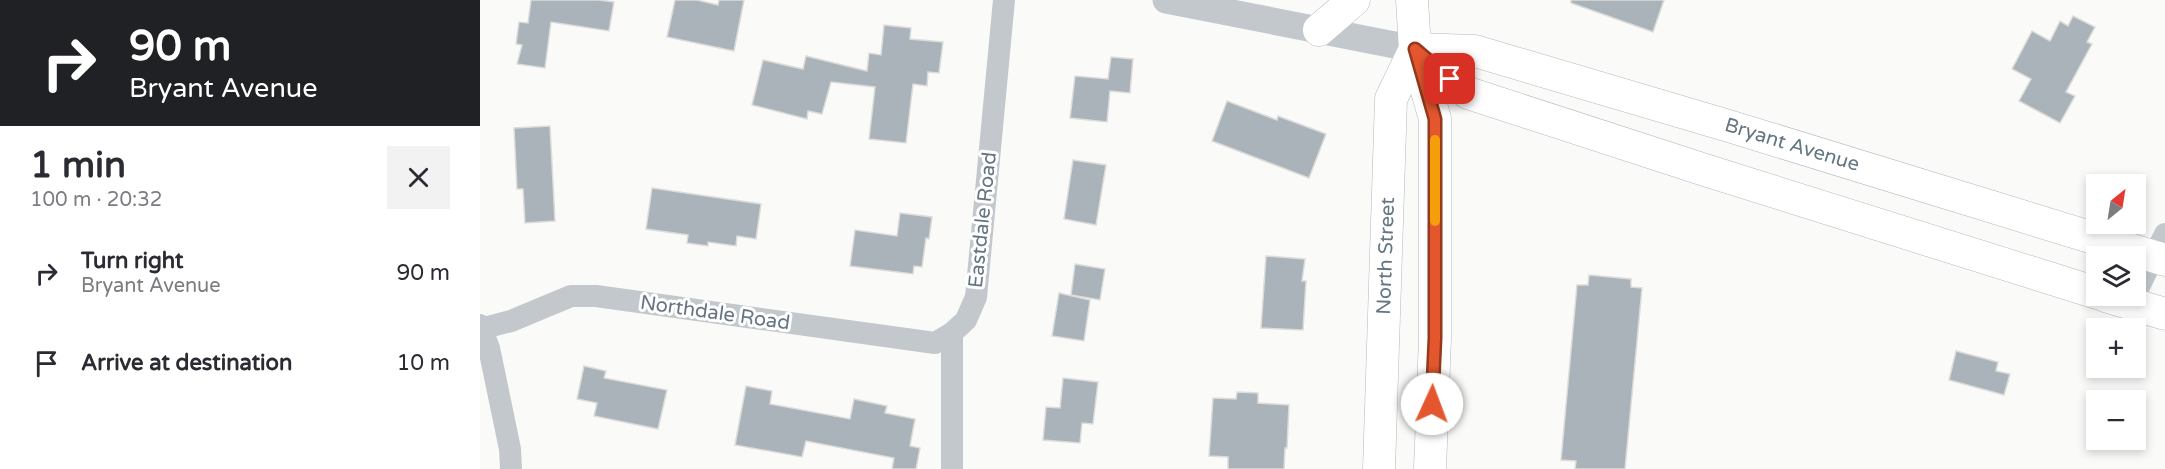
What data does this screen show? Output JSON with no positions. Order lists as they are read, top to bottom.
{
  "streets": {
    "main road": ["Bryant Avenue", "North Street"],
    "street": ["Eastdale Road", "Northdale Road"]
  },
  "crossings": [
    ["Bryant Avenue", "North Street"],
    ["Eastdale Road", "Northdale Road"]
  ],
  "north": "top right",
  "page": {
    "turn": ["90 m", "Bryant Avenue"],
    "heading": ["1 min", "100 m · 20:32"],
    "map_buttons": ["+", "−"],
    "list": [
      {
        "name": "Turn right",
        "note": "Bryant Avenue",
        "value": "90 m"
      },
      {
        "name": "Arrive at destination",
        "value": "10 m"
      }
    ]
  }
}
